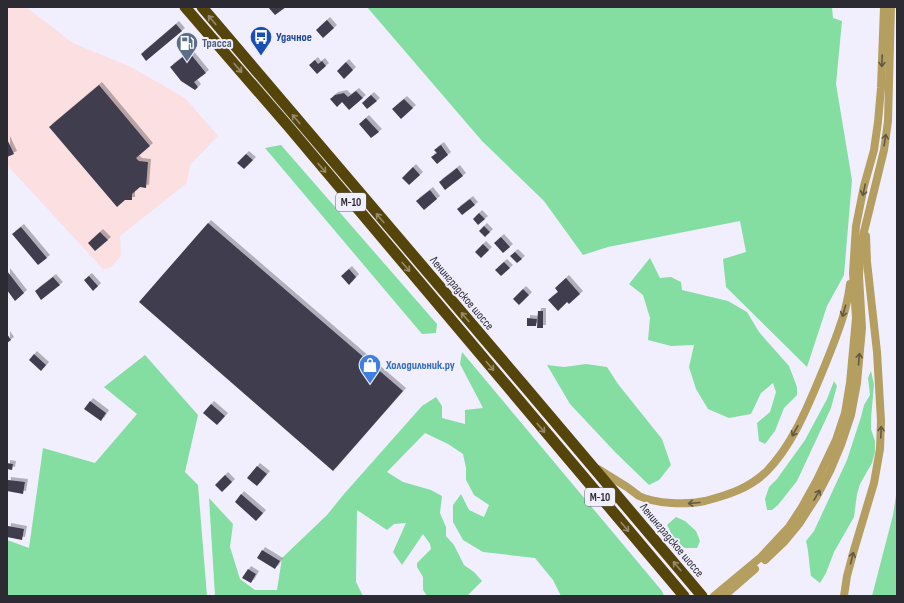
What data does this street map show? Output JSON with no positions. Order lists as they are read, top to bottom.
{
  "streets": {
    "highway": ["М-10", "Ленинградское шоссе"]
  },
  "places": {
    "bus stop": ["Удачное"],
    "fuel station": ["Трасса"],
    "shop": ["Холодильник.ру"]
  }
}
